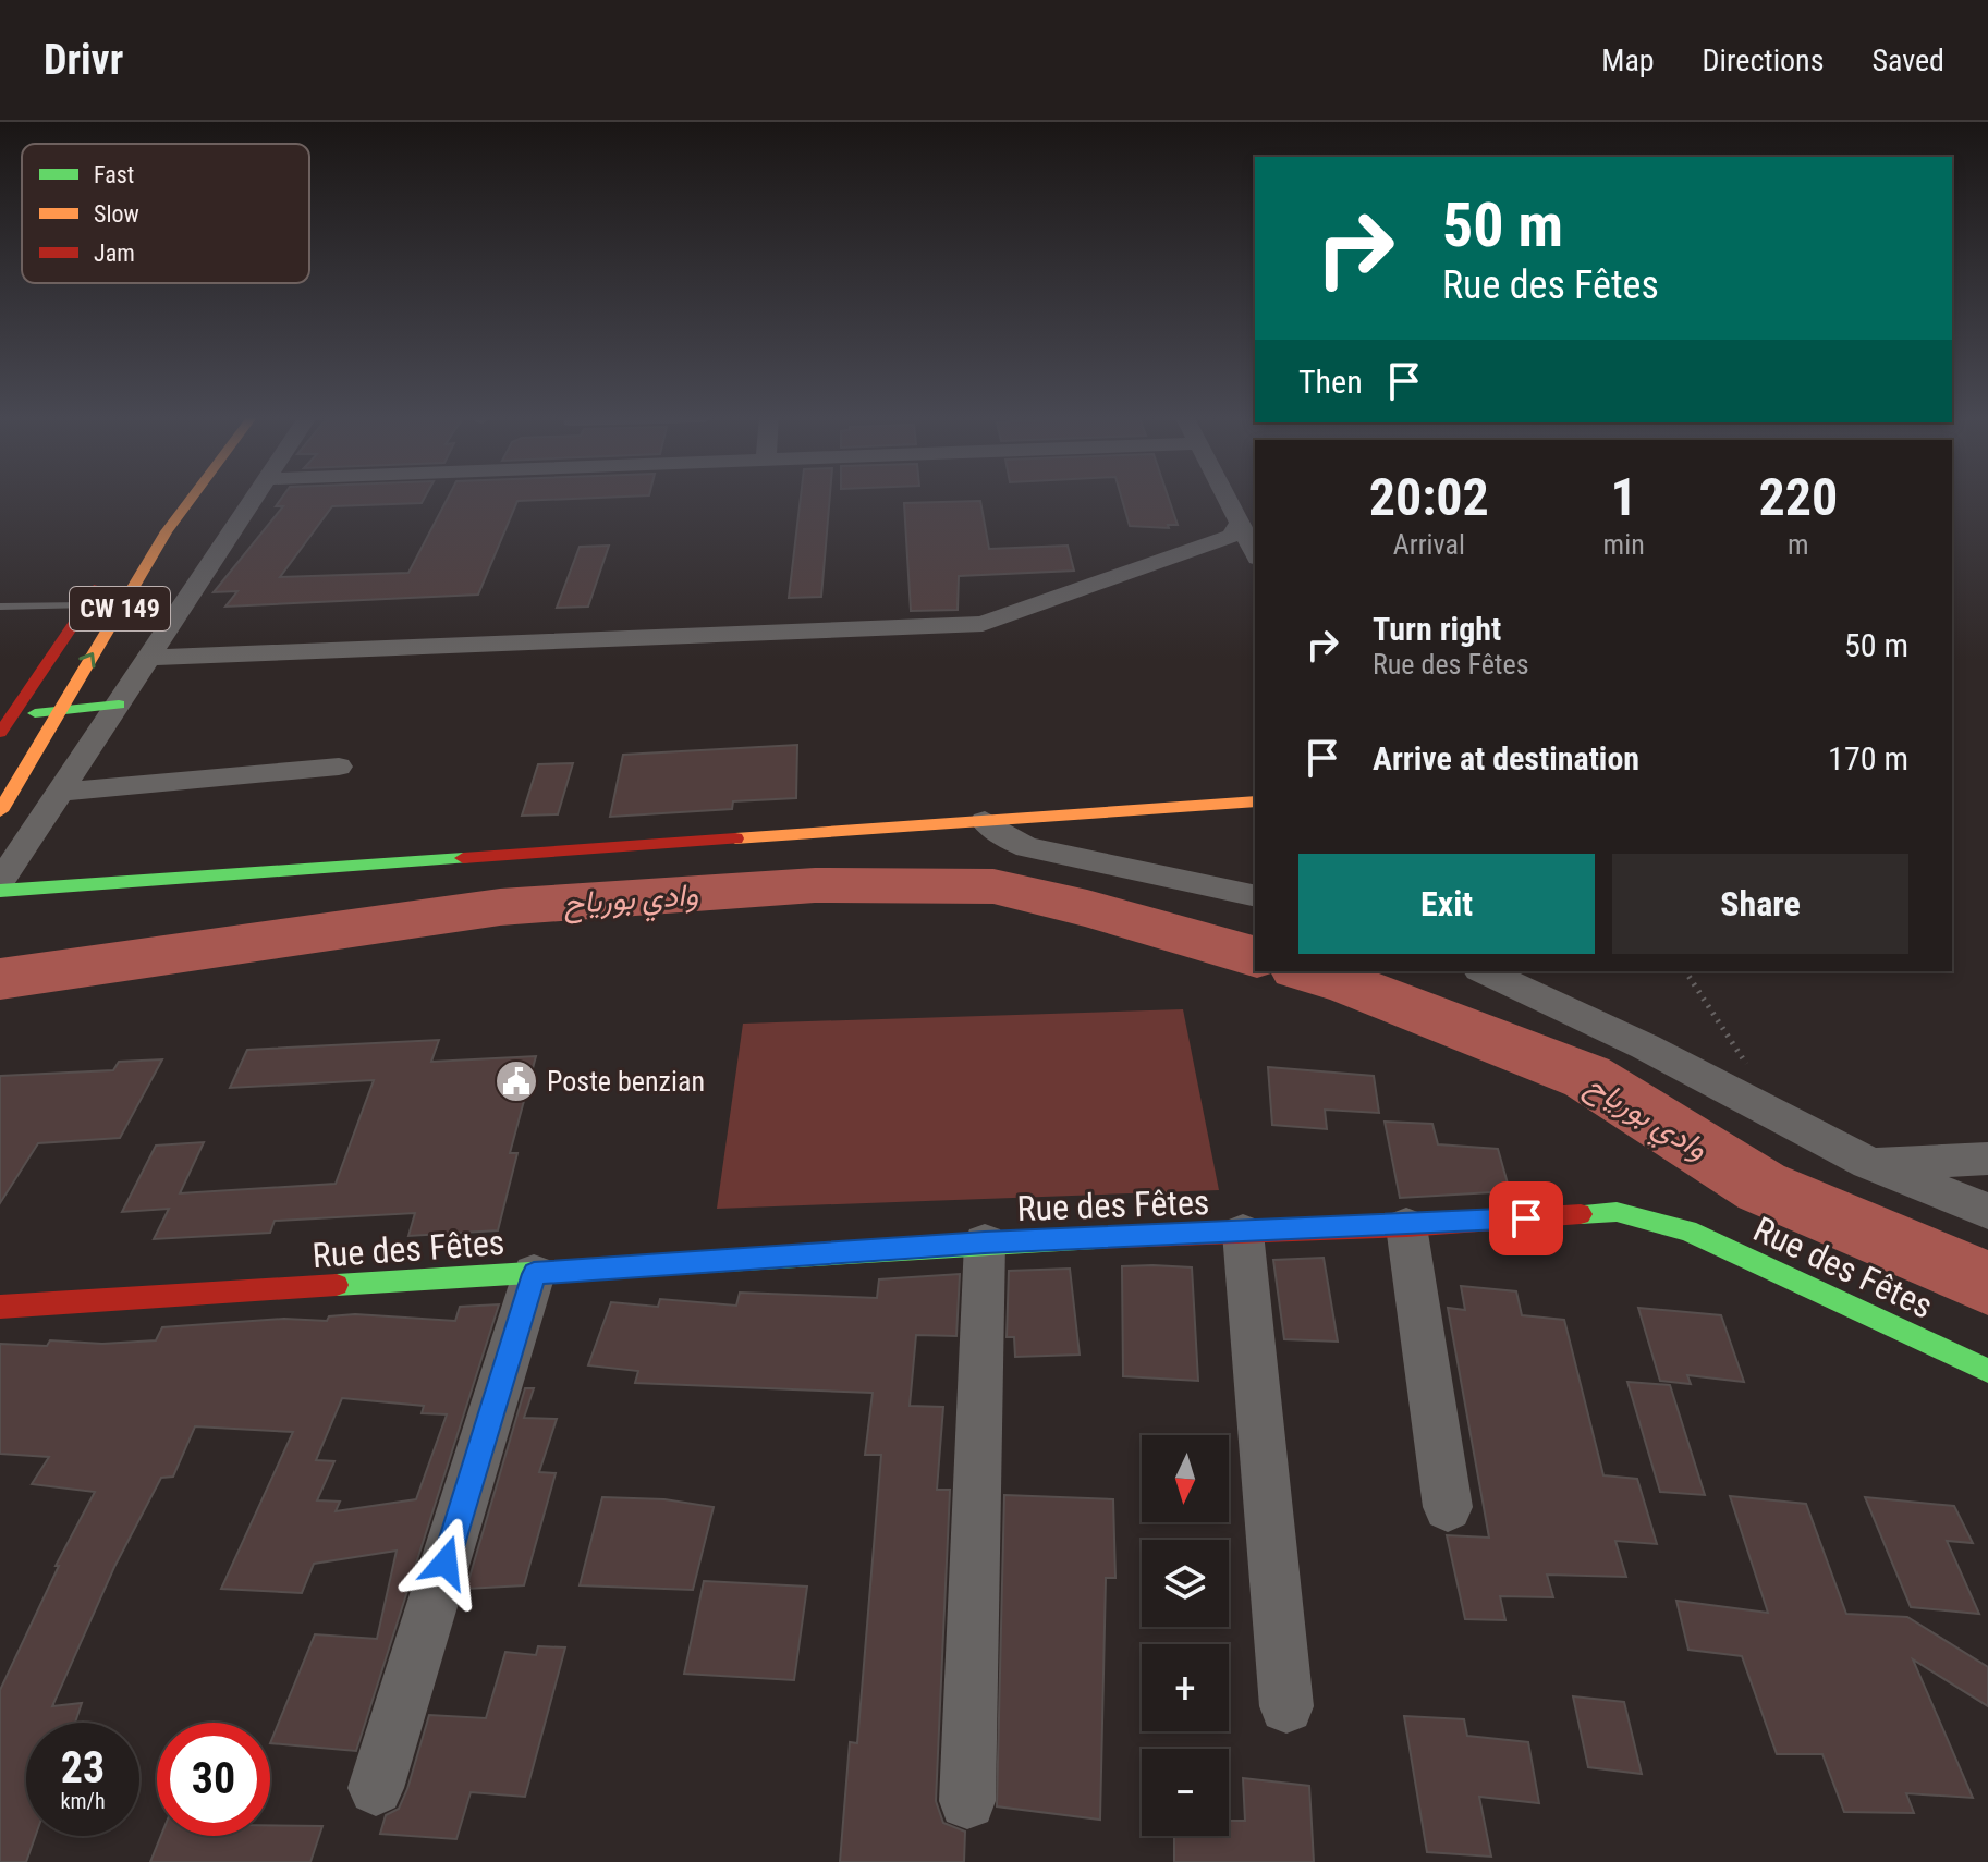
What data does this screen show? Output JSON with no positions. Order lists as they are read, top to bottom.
{
  "streets": {
    "main road": ["CW 149", "Rue des Fêtes"]
  },
  "water": ["وادي بورياح"],
  "places": {
    "public building": ["Poste benzian"]
  },
  "legend": ["Fast", "Slow", "Jam"],
  "north": "bottom",
  "page": {
    "header": "Drivr",
    "nav": ["Map", "Directions", "Saved"],
    "turn": ["50 m", "Rue des Fêtes"],
    "then": "Then",
    "eta": [
      "20:02",
      "Arrival",
      "1",
      "min",
      "220",
      "m"
    ],
    "list": [
      {
        "name": "Turn right",
        "note": "Rue des Fêtes",
        "value": "50 m"
      },
      {
        "name": "Arrive at destination",
        "value": "170 m"
      }
    ],
    "buttons": ["Exit", "Share"],
    "map_buttons": ["+", "−"],
    "speed": "23 km/h",
    "limit": "30"
  }
}
